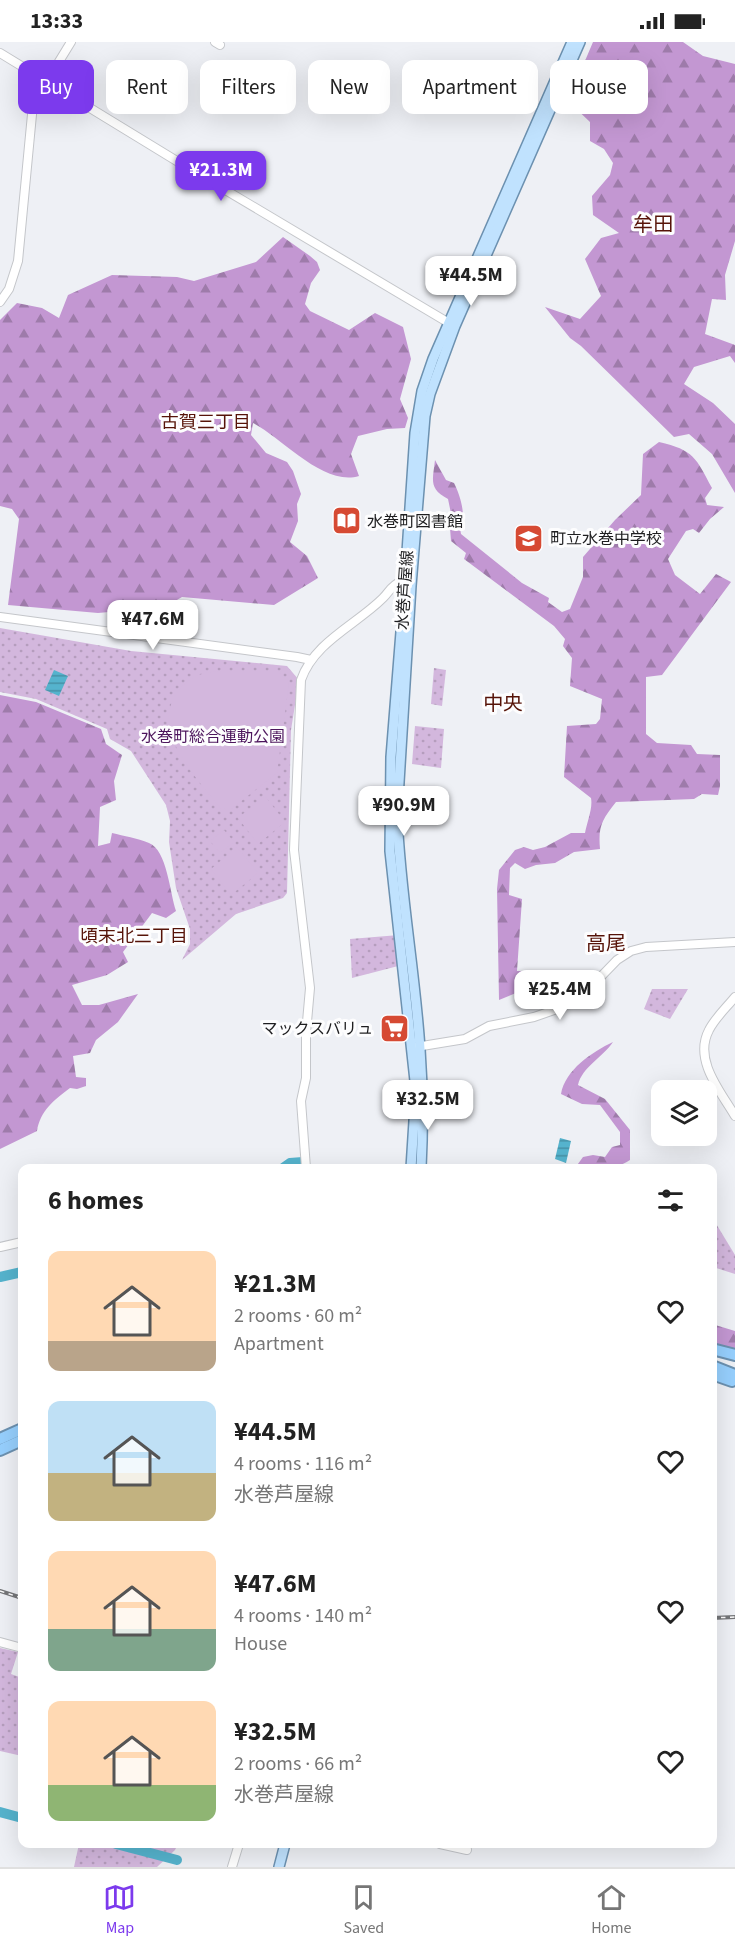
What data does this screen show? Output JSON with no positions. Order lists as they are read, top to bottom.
{
  "streets": {
    "main road": ["水巻芦屋線"]
  },
  "districts": [
    "牟田",
    "古賀三丁目",
    "中央",
    "頃末北三丁目",
    "高尾"
  ],
  "parks": ["水巻町総合運動公園"],
  "places": {
    "library": ["水巻町図書館"],
    "school or university": ["町立水巻中学校"],
    "supermarket": ["マックスバリュ"]
  },
  "page": {
    "status": "13:33",
    "chip": [
      "Buy",
      "Rent",
      "Filters",
      "New",
      "Apartment",
      "House"
    ],
    "price": [
      "¥21.3M",
      "¥44.5M",
      "¥47.6M",
      "¥90.9M",
      "¥25.4M",
      "¥32.5M"
    ],
    "heading": "6 homes",
    "list": [
      {
        "name": "¥21.3M",
        "note": "2 rooms · 60 m² · Apartment"
      },
      {
        "name": "¥44.5M",
        "note": "4 rooms · 116 m² · 水巻芦屋線"
      },
      {
        "name": "¥47.6M",
        "note": "4 rooms · 140 m² · House"
      },
      {
        "name": "¥32.5M",
        "note": "2 rooms · 66 m² · 水巻芦屋線"
      }
    ],
    "tabs": ["Map", "Saved", "Home"]
  }
}
